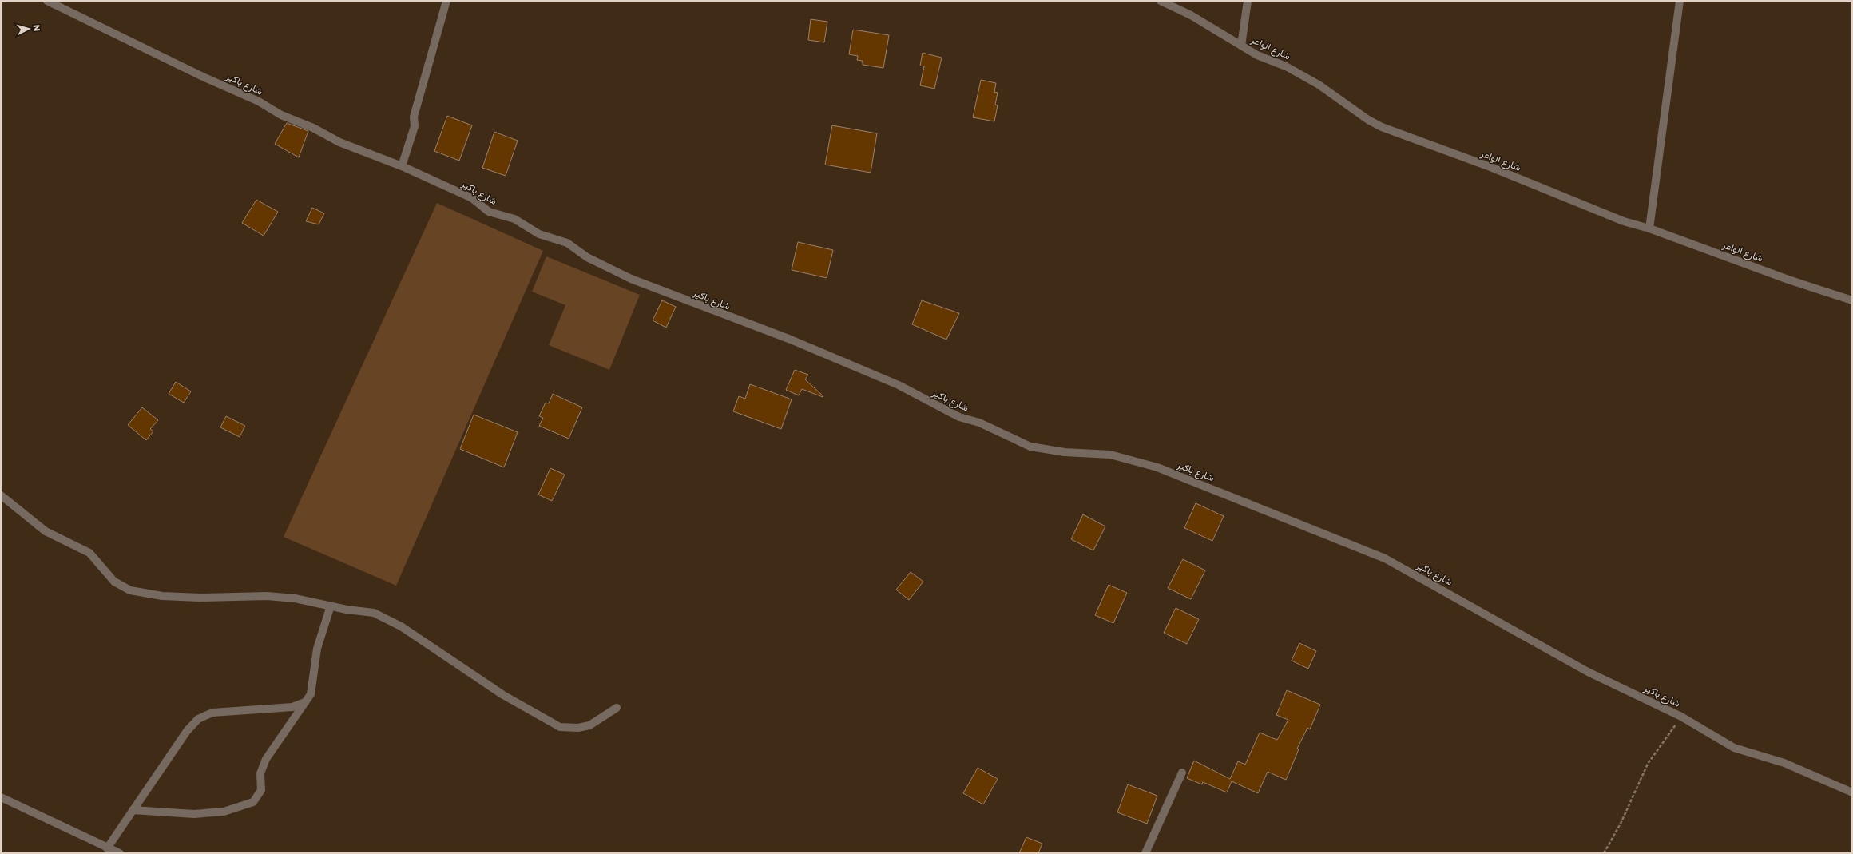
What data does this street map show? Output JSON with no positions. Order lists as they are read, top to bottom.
{
  "streets": {
    "street": ["شارع الواعر", "شارع باكير"]
  },
  "north": "right"
}
